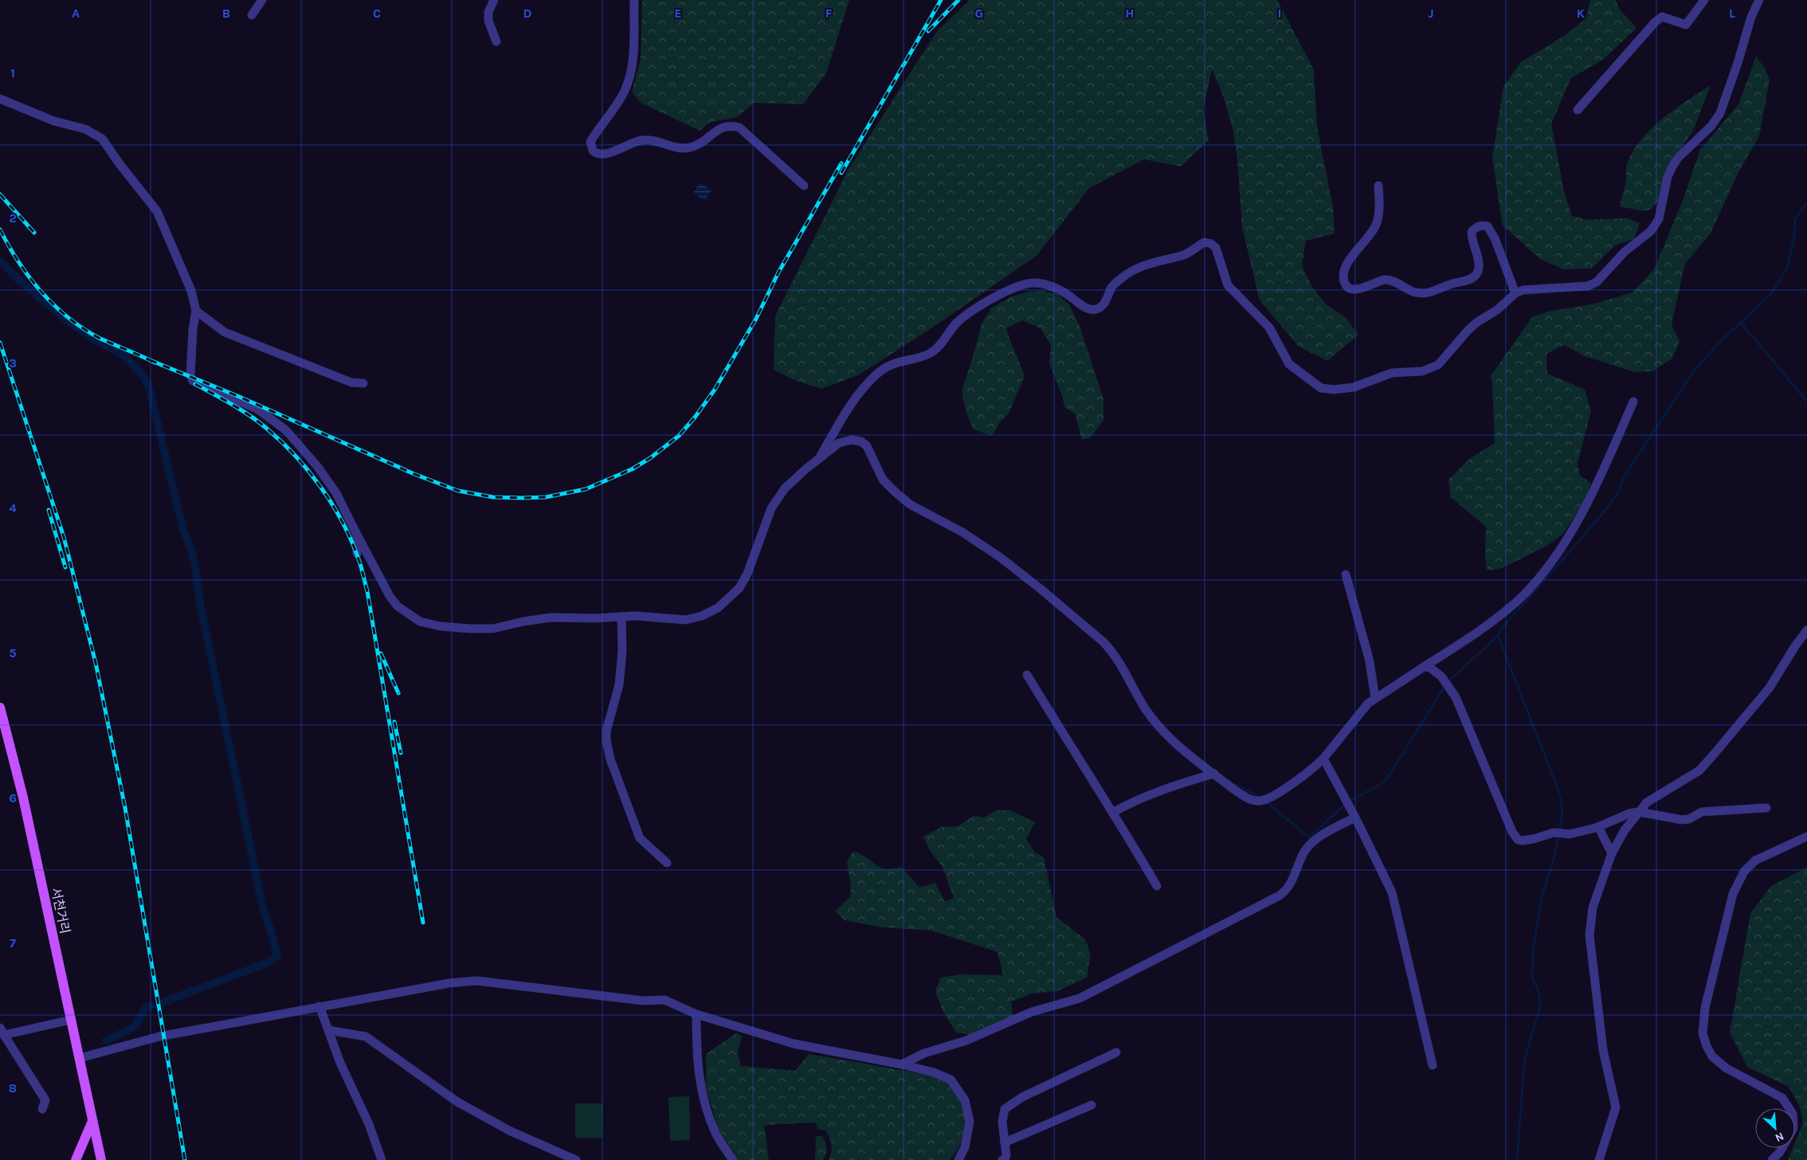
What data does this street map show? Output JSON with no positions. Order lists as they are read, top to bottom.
{
  "streets": {
    "main road": ["서천거리"]
  },
  "north": "bottom right",
  "grid": {
    "columns": [
      "A",
      "B",
      "C",
      "D",
      "E",
      "F",
      "G",
      "H",
      "I",
      "J",
      "K",
      "L"
    ],
    "rows": [
      "1",
      "2",
      "3",
      "4",
      "5",
      "6",
      "7",
      "8"
    ]
  }
}
